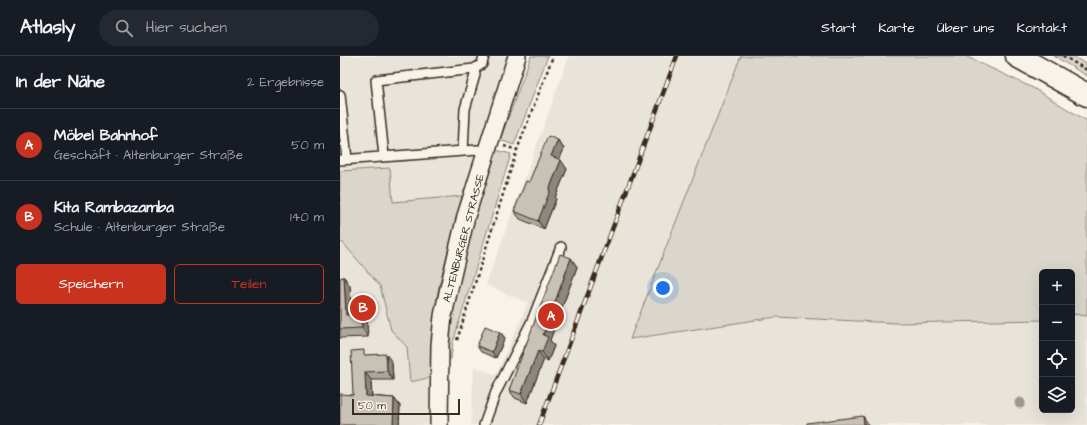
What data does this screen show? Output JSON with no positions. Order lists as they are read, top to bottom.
{
  "streets": {
    "street": ["ALTENBURGER STRASSE"]
  },
  "scale_bar": "50 m",
  "page": {
    "header": "Atlasly",
    "search": "Hier suchen",
    "nav": [
      "Start",
      "Karte",
      "Über uns",
      "Kontakt"
    ],
    "heading": ["In der Nähe", "2 Ergebnisse"],
    "list": [
      {
        "mark": "A",
        "name": "Möbel Bahnhof",
        "note": "Geschäft · Altenburger Straße",
        "value": "50 m"
      },
      {
        "mark": "B",
        "name": "Kita Rambazamba",
        "note": "Schule · Altenburger Straße",
        "value": "140 m"
      }
    ],
    "buttons": ["Speichern", "Teilen"],
    "map_buttons": ["+", "−"],
    "pins": ["B", "A"],
    "scale": "50 m"
  }
}
